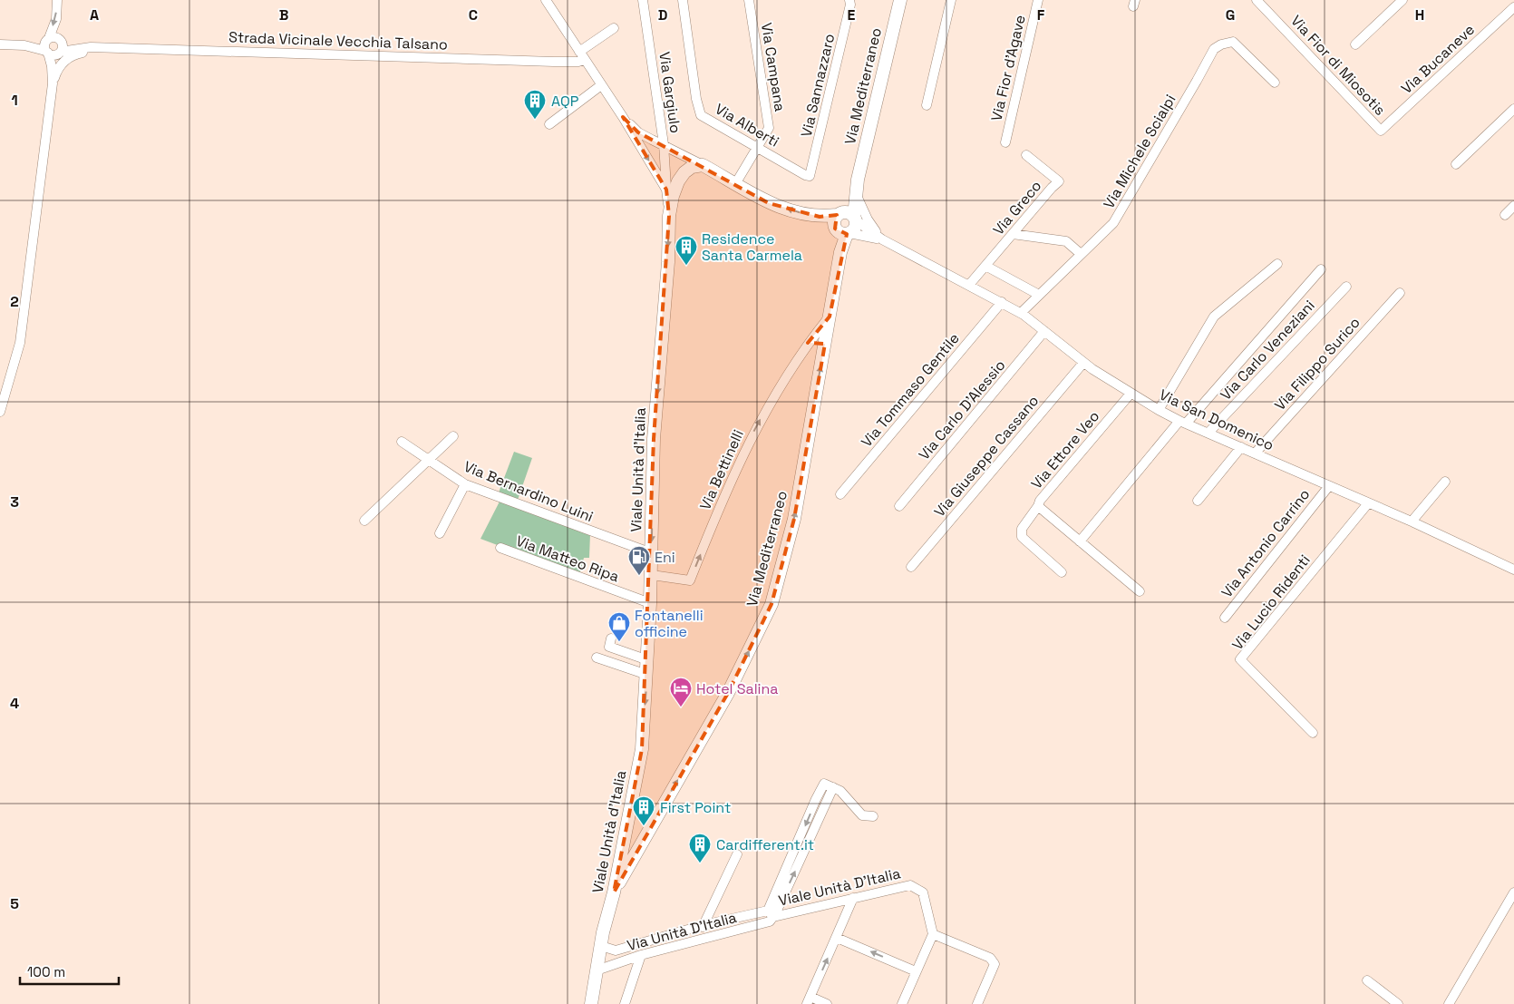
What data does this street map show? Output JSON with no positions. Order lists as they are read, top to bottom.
{
  "streets": {
    "main road": ["Via Mediterraneo", "Viale Unità d'Italia"],
    "street": [
      "Strada Vicinale Vecchia Talsano",
      "Via Bucaneve",
      "Via Fior di Miosotis",
      "Via Campana",
      "Via Fior d'Agave",
      "Via Sannazzaro",
      "Via Gargiulo",
      "Via Alberti",
      "Via Michele Scialpi",
      "Via Greco",
      "Via Carlo Veneziani",
      "Via Filippo Surico",
      "Via Tommaso Gentile",
      "Via Carlo D'Alessio",
      "Via San Domenico",
      "Via Ettore Veo",
      "Via Giuseppe Cassano",
      "Via Bettinelli",
      "Via Bernardino Luini",
      "Via Antonio Carrino",
      "Via Matteo Ripa",
      "Via Lucio Ridenti",
      "Viale Unità D'Italia",
      "Via Unità D'Italia"
    ]
  },
  "crossings": [
    ["Via Bucaneve", "Via Fior di Miosotis"],
    ["Via Campana", "Via Alberti"],
    ["Via Sannazzaro", "Via Alberti"],
    ["Via Mediterraneo", "Via San Domenico"],
    ["Via Mediterraneo", "Viale Unità d'Italia"],
    ["Via Mediterraneo", "Via Bettinelli"],
    ["Via Gargiulo", "Viale Unità d'Italia"],
    ["Via Michele Scialpi", "Via San Domenico"],
    ["Via Greco", "Via San Domenico"],
    ["Via Carlo Veneziani", "Via San Domenico"],
    ["Via Filippo Surico", "Via San Domenico"],
    ["Via Tommaso Gentile", "Via San Domenico"],
    ["Via Carlo D'Alessio", "Via San Domenico"],
    ["Via San Domenico", "Via Ettore Veo"],
    ["Via San Domenico", "Via Giuseppe Cassano"],
    ["Via San Domenico", "Via Antonio Carrino"],
    ["Via San Domenico", "Via Lucio Ridenti"],
    ["Viale Unità d'Italia", "Via Bettinelli"],
    ["Viale Unità d'Italia", "Via Bernardino Luini"],
    ["Viale Unità d'Italia", "Via Matteo Ripa"],
    ["Viale Unità d'Italia", "Via Unità D'Italia"],
    ["Viale Unità D'Italia", "Via Unità D'Italia"]
  ],
  "one_way": ["Via Mediterraneo", "Viale Unità d'Italia", "Via Bettinelli"],
  "places": {
    "building": [
      "AQP",
      "Residence Santa Carmela",
      "First Point",
      "Cardifferent.it"
    ],
    "fuel station": ["Eni"],
    "shop": ["Fontanelli officine"],
    "hotel": ["Hotel Salina"]
  },
  "scale_bar": "100 m",
  "grid": {
    "columns": [
      "A",
      "B",
      "C",
      "D",
      "E",
      "F",
      "G",
      "H"
    ],
    "rows": [
      "1",
      "2",
      "3",
      "4",
      "5"
    ]
  }
}
